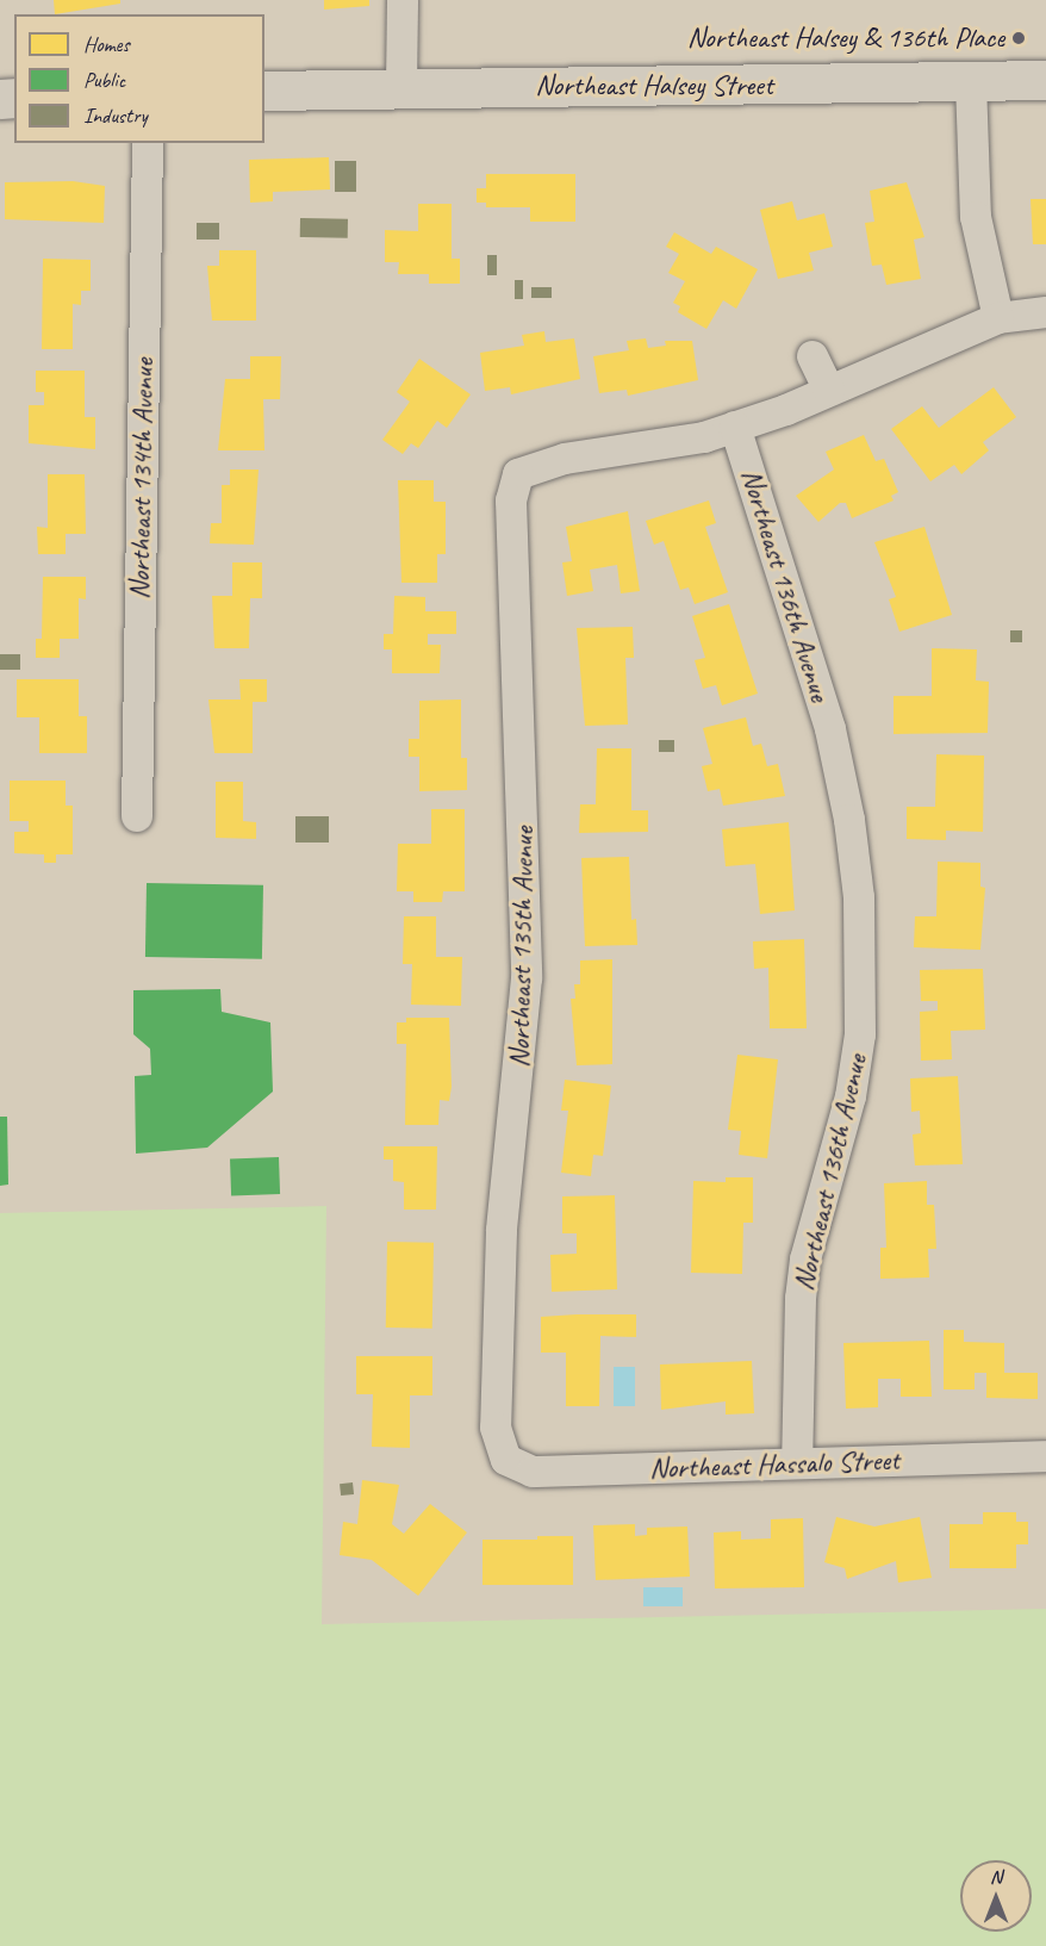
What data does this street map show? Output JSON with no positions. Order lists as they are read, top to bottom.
{
  "streets": {
    "main road": ["Northeast Halsey Street"],
    "street": [
      "Northeast 134th Avenue",
      "Northeast 136th Avenue",
      "Northeast 135th Avenue",
      "Northeast Hassalo Street"
    ]
  },
  "crossings": [
    ["Northeast 136th Avenue", "Northeast 135th Avenue"],
    ["Northeast 136th Avenue", "Northeast Hassalo Street"],
    ["Northeast 135th Avenue", "Northeast Hassalo Street"]
  ],
  "places": ["Northeast Halsey & 136th Place"],
  "legend": ["Homes", "Public", "Industry"],
  "north": "top"
}
